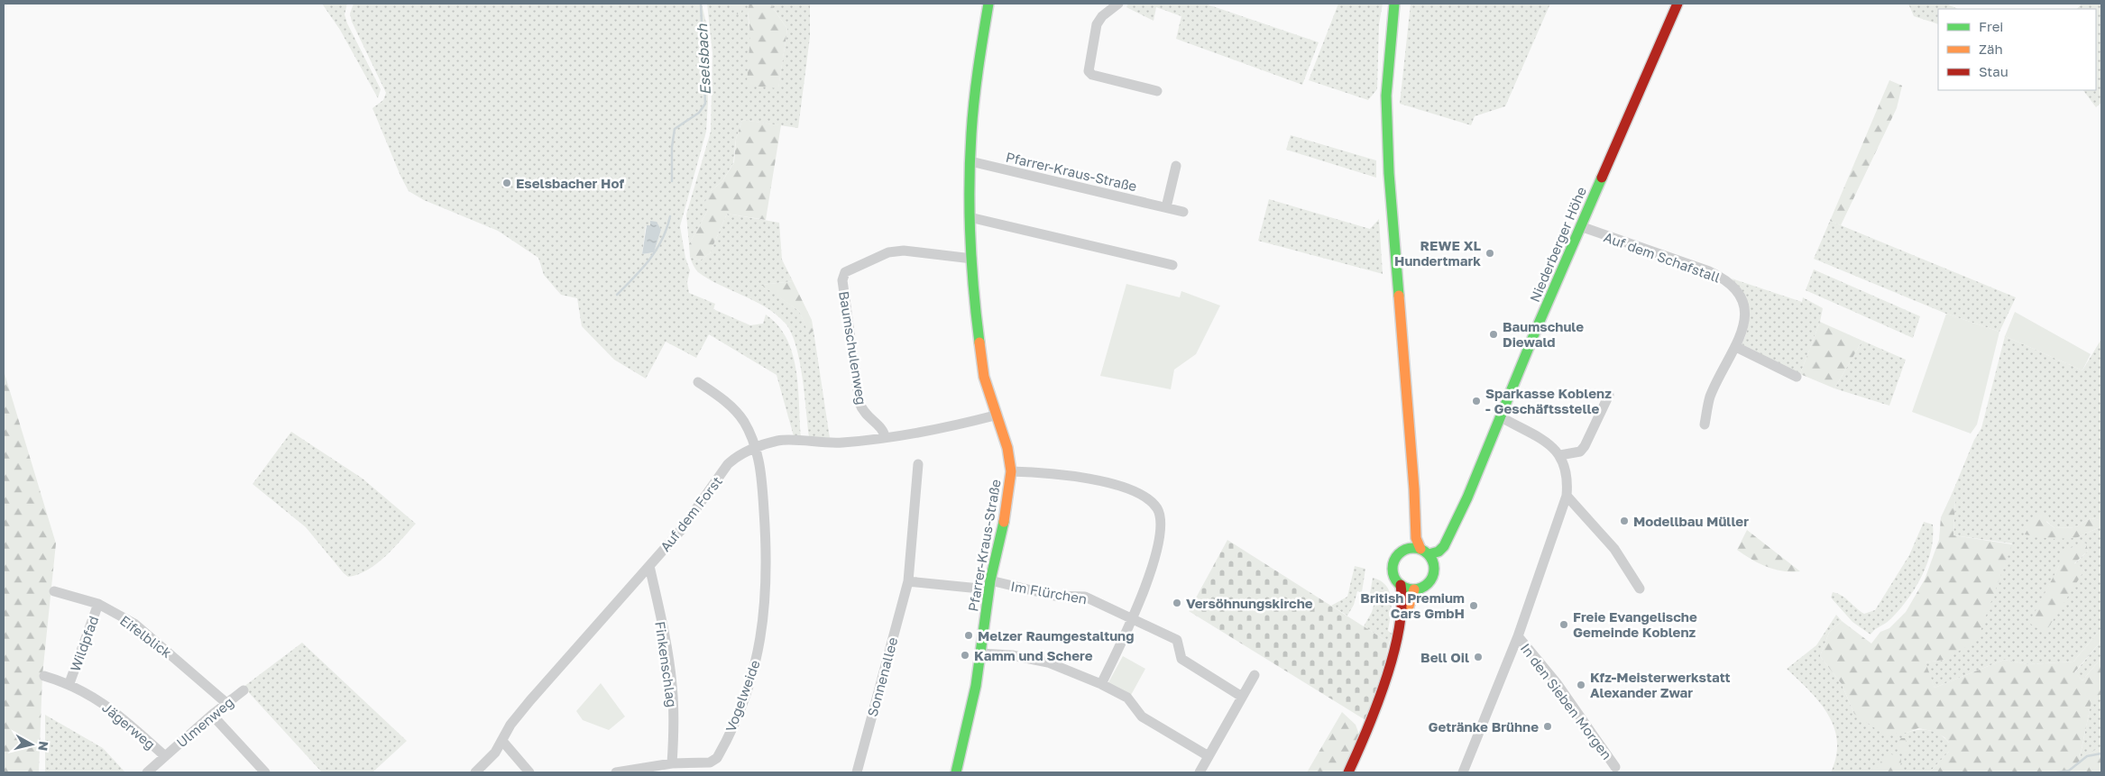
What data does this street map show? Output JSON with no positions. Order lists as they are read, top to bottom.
{
  "streets": {
    "street": [
      "Pfarrer-Kraus-Straße",
      "Niederberger Höhe",
      "Auf dem Schafstall",
      "Baumschulenweg",
      "Auf dem Forst",
      "Im Flürchen",
      "Eifelblick",
      "Wildpfad",
      "Finkenschlag",
      "Sonnenallee",
      "Vogelweide",
      "In den Sieben Morgen",
      "Ulmenweg",
      "Jägerweg"
    ]
  },
  "crossings": [
    ["Pfarrer-Kraus-Straße", "Baumschulenweg"],
    ["Pfarrer-Kraus-Straße", "Auf dem Forst"],
    ["Pfarrer-Kraus-Straße", "Im Flürchen"],
    ["Niederberger Höhe", "Auf dem Schafstall"],
    ["Baumschulenweg", "Auf dem Forst"],
    ["Auf dem Forst", "Finkenschlag"],
    ["Auf dem Forst", "Vogelweide"],
    ["Eifelblick", "Wildpfad"],
    ["Eifelblick", "Ulmenweg"],
    ["Wildpfad", "Jägerweg"],
    ["Finkenschlag", "Vogelweide"],
    ["Ulmenweg", "Jägerweg"]
  ],
  "water": ["Eselsbach"],
  "places": [
    "Eselsbacher Hof",
    "REWE XL Hundertmark",
    "Baumschule Diewald",
    "Sparkasse Koblenz - Geschäftsstelle",
    "Modellbau Müller",
    "Versöhnungskirche",
    "British Premium Cars GmbH",
    "Freie Evangelische Gemeinde Koblenz",
    "Melzer Raumgestaltung",
    "Kamm und Schere",
    "Bell Oil",
    "Kfz-Meisterwerkstatt Alexander Zwar",
    "Getränke Brühne"
  ],
  "legend": ["Frei", "Zäh", "Stau"],
  "north": "right"
}
